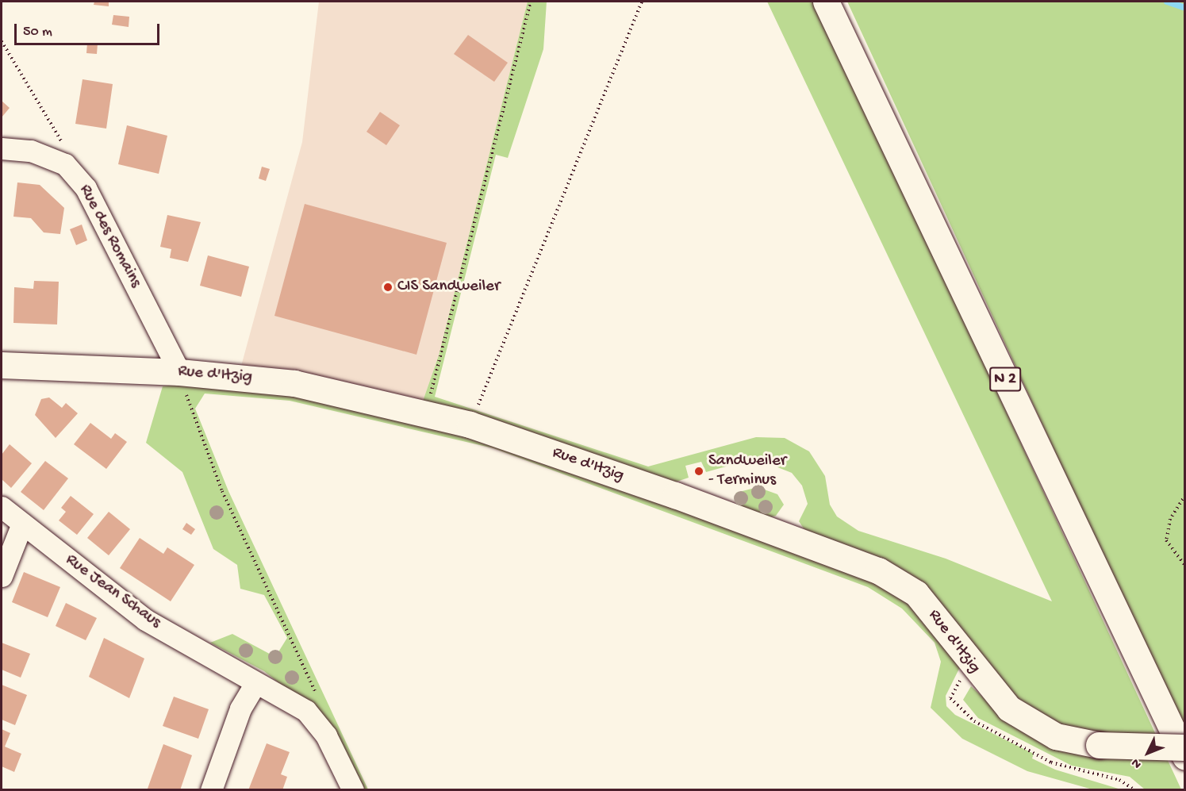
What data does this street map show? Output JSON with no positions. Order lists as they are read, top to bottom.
{
  "streets": {
    "street": [
      "Rue des Romains",
      "Rue d'Itzig",
      "N 2",
      "Rue Jean Schaus"
    ]
  },
  "crossings": [
    ["Rue des Romains", "Rue d'Itzig"]
  ],
  "places": ["CIS Sandweiler", "Sandweiler - Terminus"],
  "scale_bar": "50 m",
  "north": "bottom left"
}
